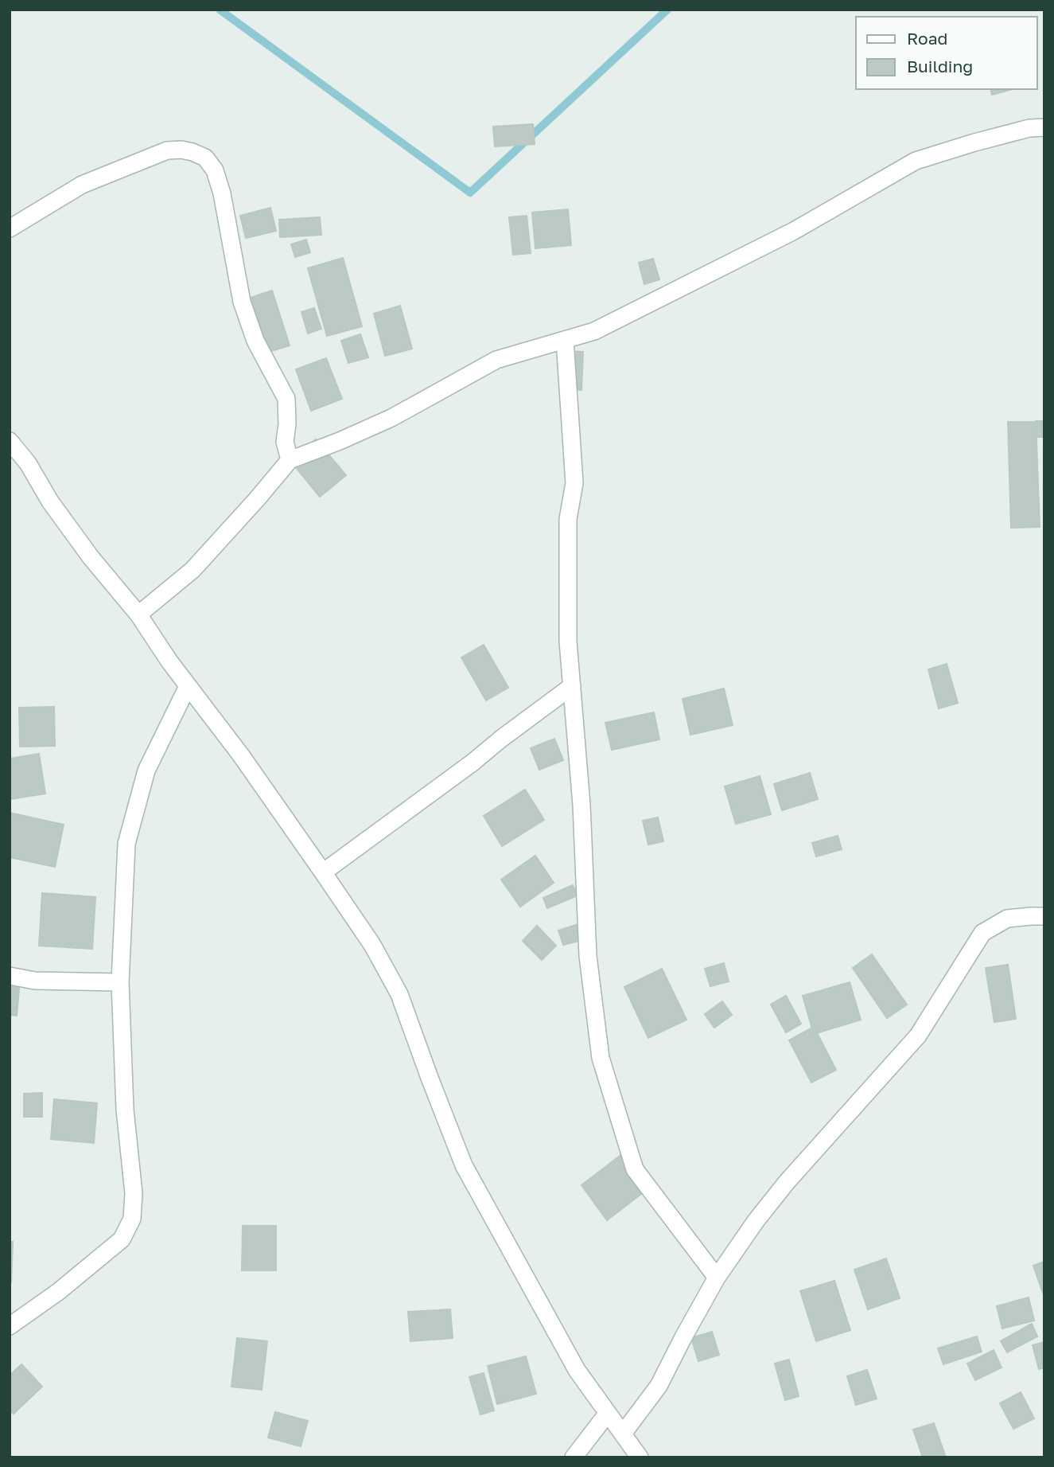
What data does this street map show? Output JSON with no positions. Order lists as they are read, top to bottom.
{
  "legend": ["Road", "Building"]
}
